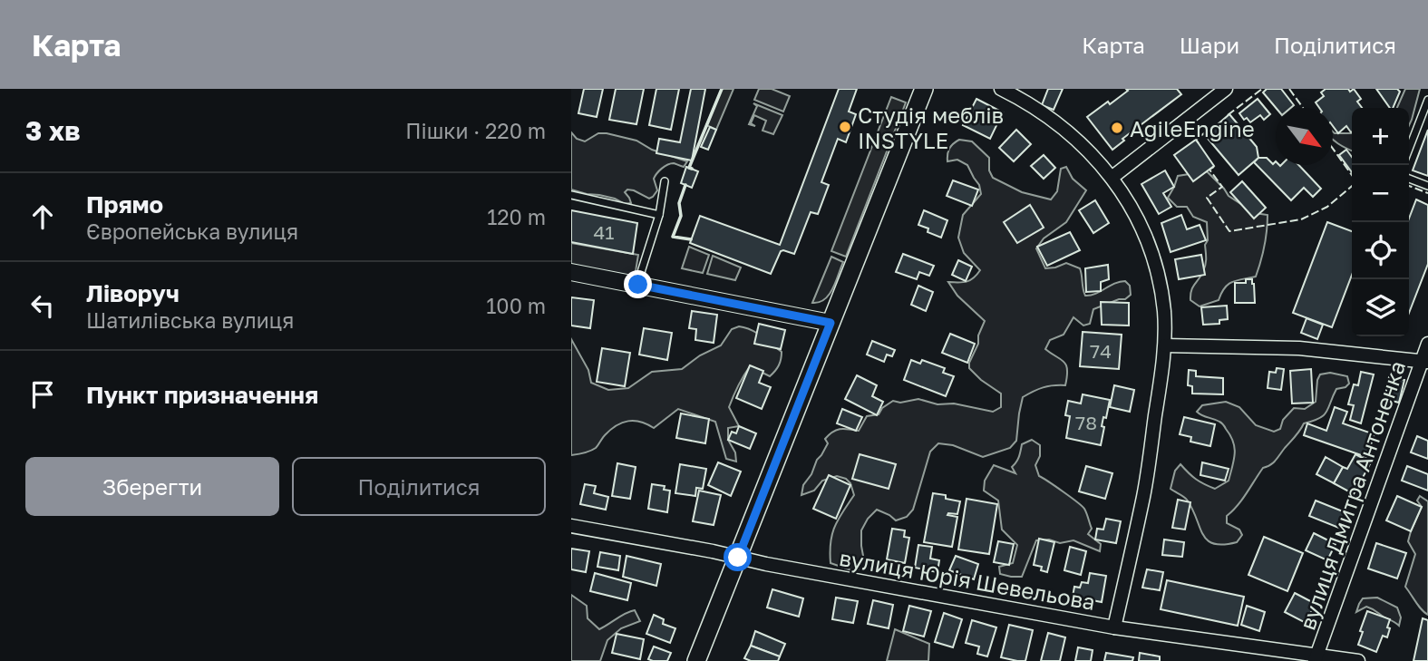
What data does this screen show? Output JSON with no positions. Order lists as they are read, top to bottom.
{
  "streets": {
    "street": ["вулиця Дмитра Антоненка", "вулиця Юрія Шевельова"]
  },
  "crossings": [
    ["вулиця Дмитра Антоненка", "вулиця Юрія Шевельова"]
  ],
  "places": ["Студія меблів INSTYLE", "AgileEngine"],
  "house_numbers": ["41", "74", "78"],
  "north": "bottom right",
  "page": {
    "header": "Карта",
    "nav": ["Карта", "Шари", "Поділитися"],
    "heading": ["3 хв", "Пішки · 220 m"],
    "map_buttons": ["+", "−"],
    "list": [
      ["Прямо", "Європейська вулиця", "120 m"],
      ["Ліворуч", "Шатилівська вулиця", "100 m"],
      "Пункт призначення"
    ],
    "buttons": ["Зберегти", "Поділитися"]
  }
}
